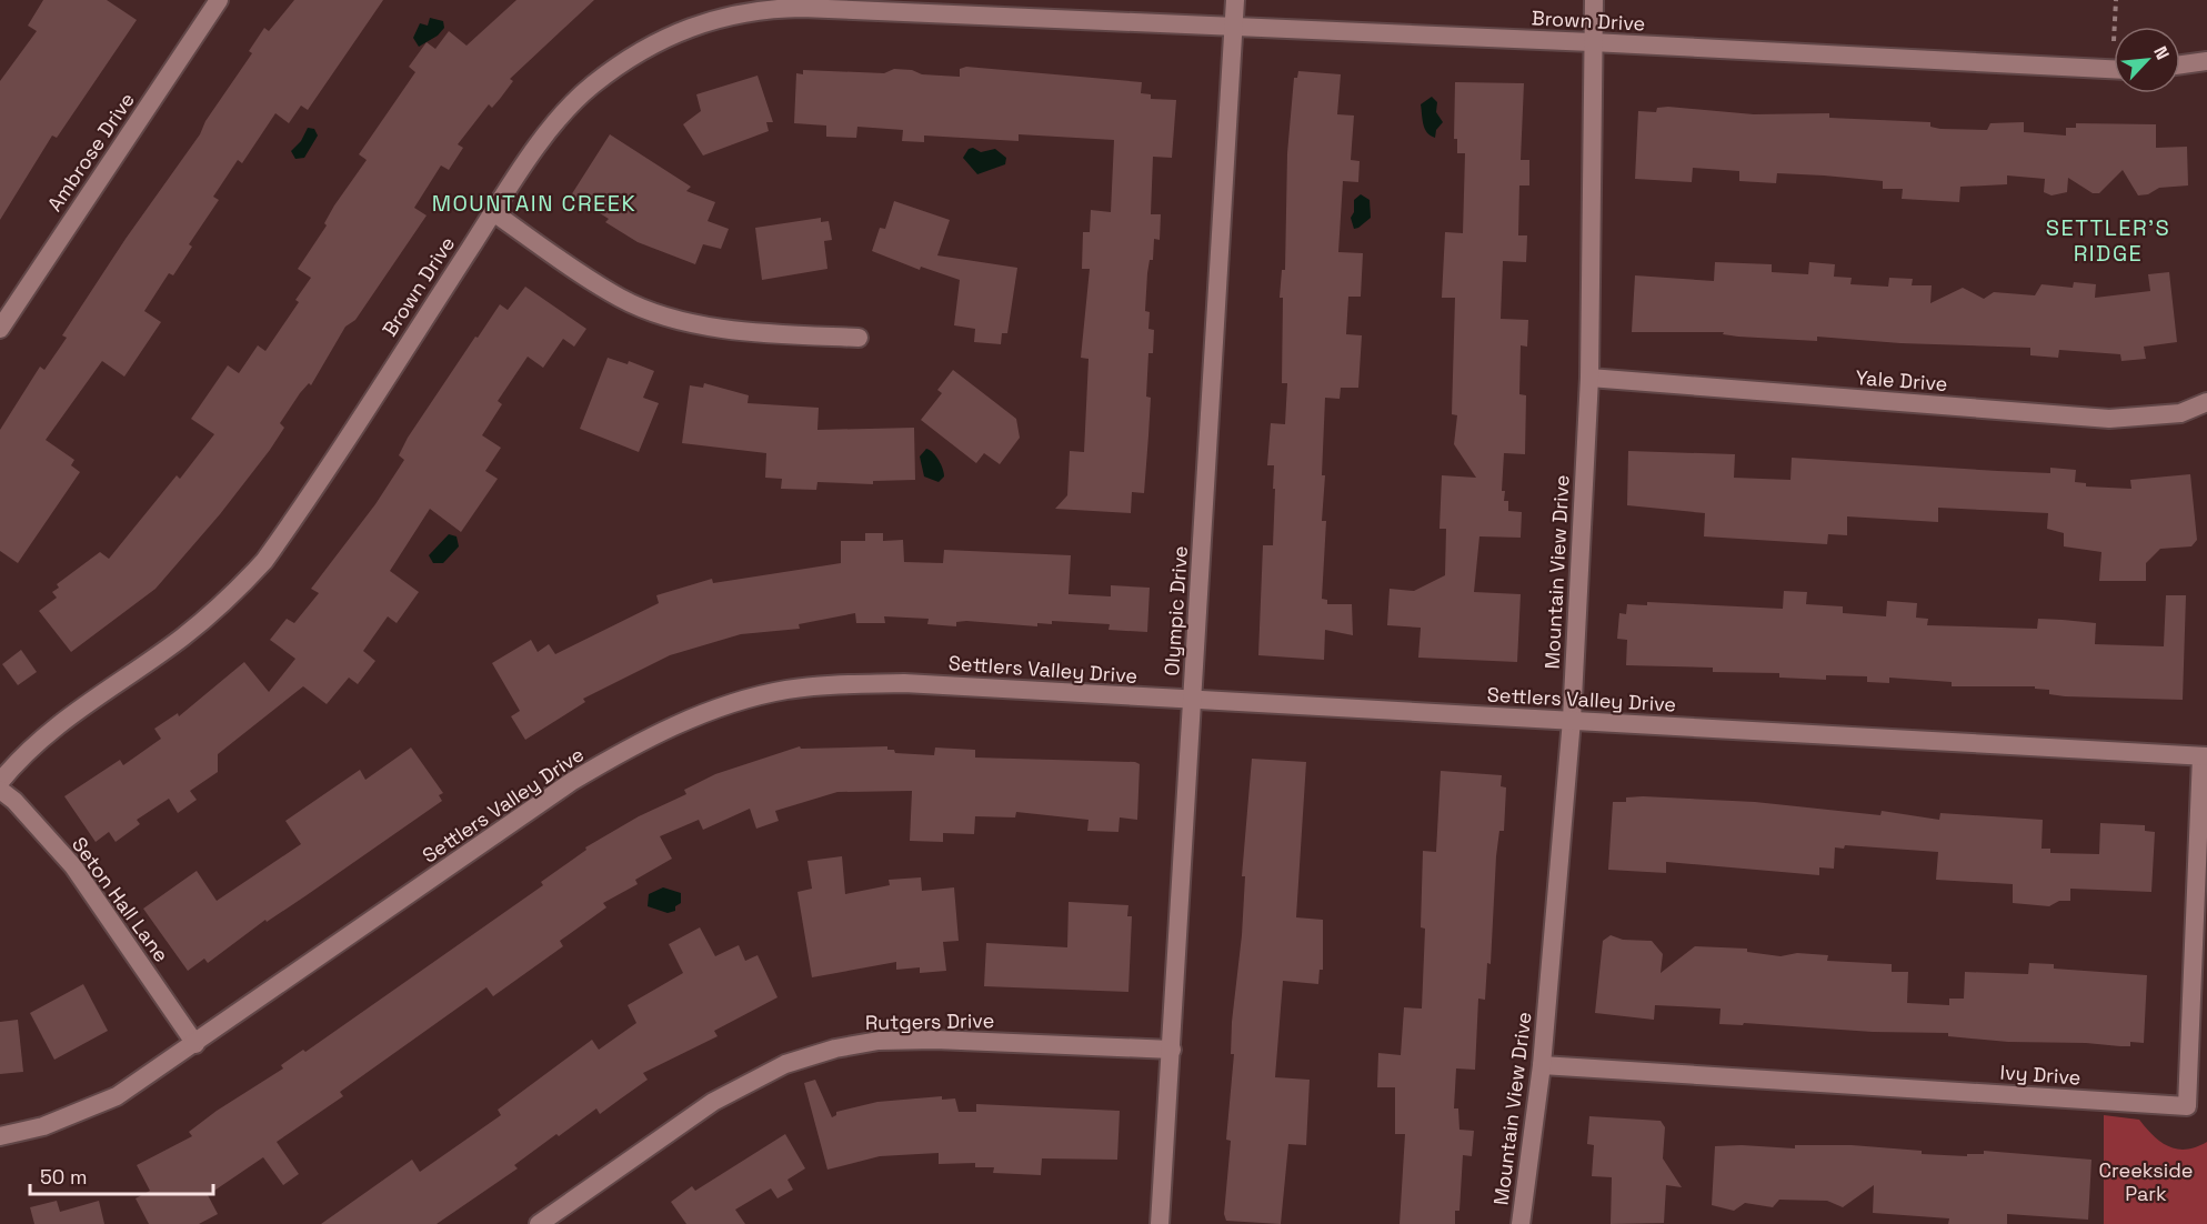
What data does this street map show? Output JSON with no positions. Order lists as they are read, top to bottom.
{
  "streets": {
    "street": [
      "Brown Drive",
      "Ambrose Drive",
      "Yale Drive",
      "Mountain View Drive",
      "Olympic Drive",
      "Settlers Valley Drive",
      "Seton Hall Lane",
      "Rutgers Drive",
      "Ivy Drive"
    ]
  },
  "crossings": [
    ["Brown Drive", "Mountain View Drive"],
    ["Brown Drive", "Olympic Drive"],
    ["Yale Drive", "Mountain View Drive"],
    ["Mountain View Drive", "Settlers Valley Drive"],
    ["Mountain View Drive", "Ivy Drive"],
    ["Olympic Drive", "Settlers Valley Drive"],
    ["Olympic Drive", "Rutgers Drive"],
    ["Settlers Valley Drive", "Seton Hall Lane"],
    ["Settlers Valley Drive", "Ivy Drive"]
  ],
  "districts": ["MOUNTAIN CREEK", "SETTLER'S RIDGE"],
  "parks": ["Creekside Park"],
  "scale_bar": "50 m",
  "north": "top right"
}
